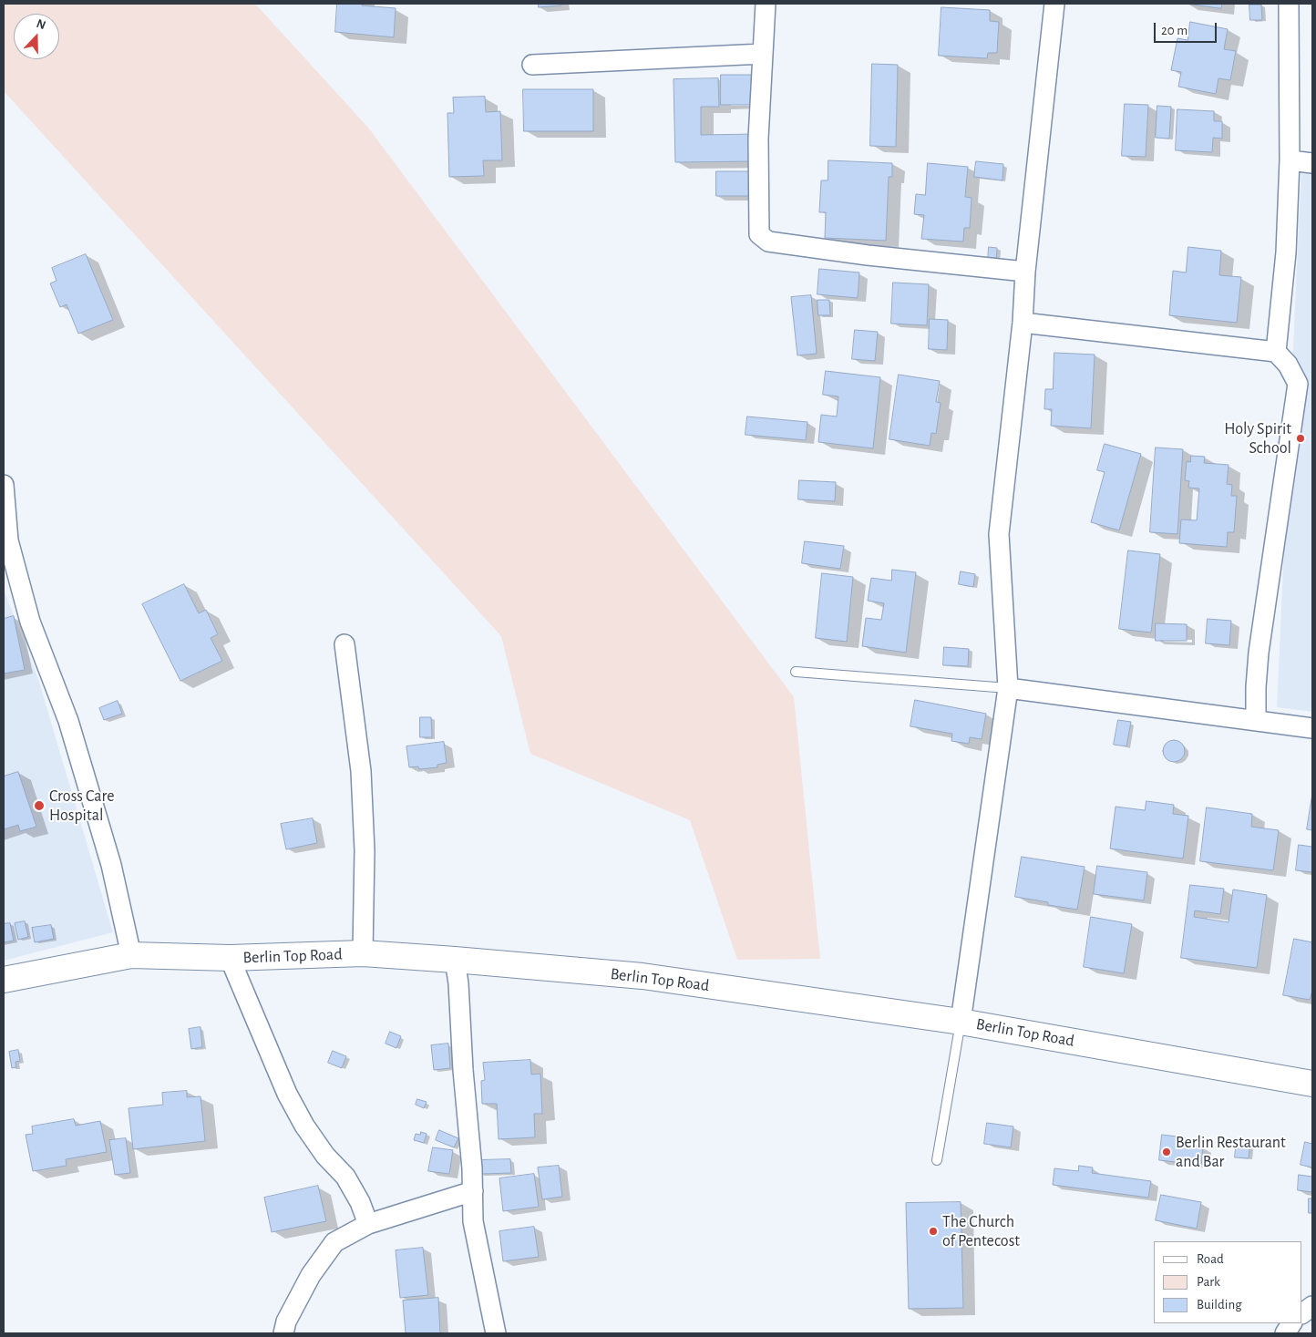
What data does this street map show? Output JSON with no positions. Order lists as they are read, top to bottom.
{
  "streets": {
    "street": ["Berlin Top Road"]
  },
  "places": [
    "Holy Spirit School",
    "Cross Care Hospital",
    "Berlin Restaurant and Bar",
    "The Church of Pentecost"
  ],
  "legend": ["Road", "Park", "Building"],
  "scale_bar": "20 m",
  "north": "top"
}
